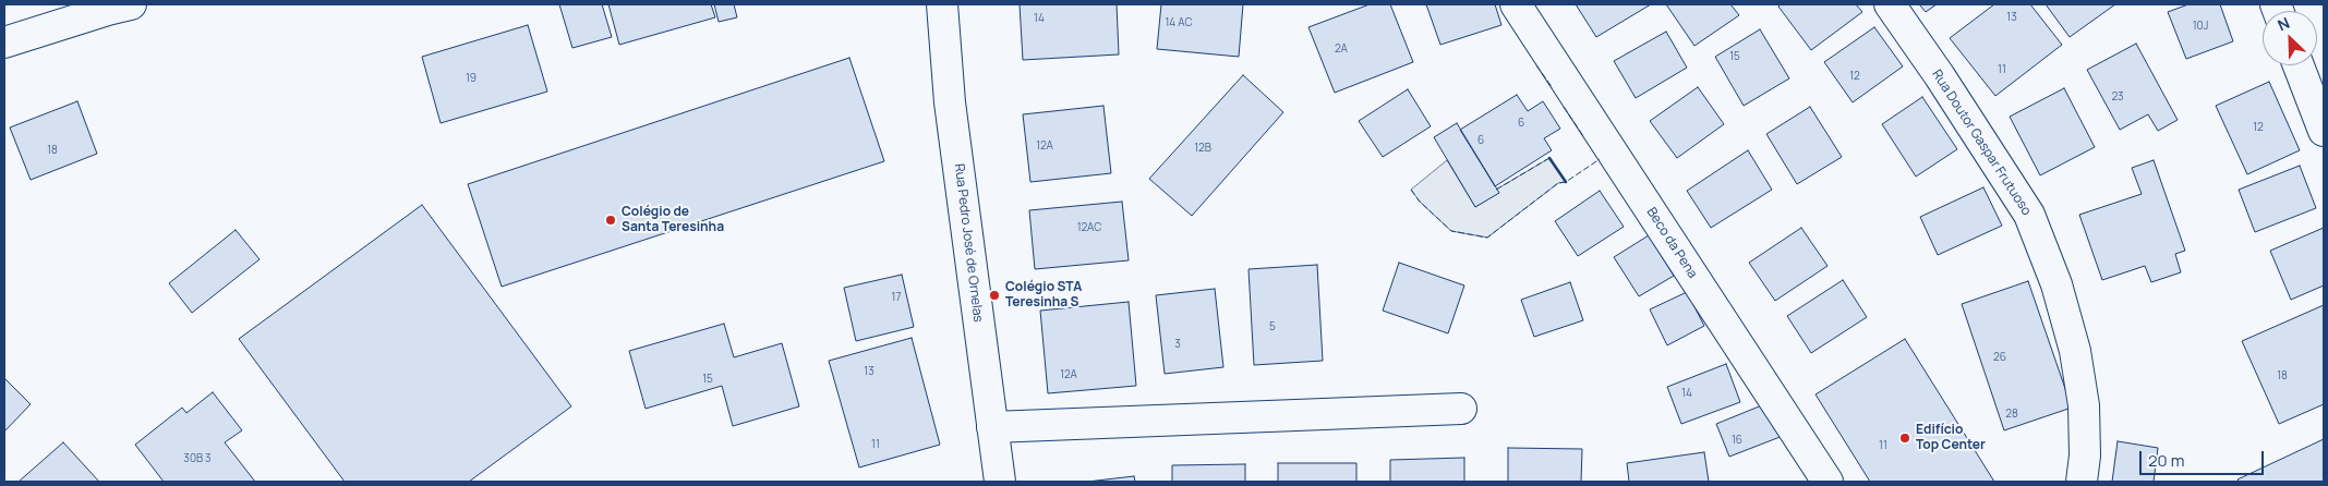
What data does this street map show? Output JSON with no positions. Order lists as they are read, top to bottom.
{
  "streets": {
    "street": ["Rua Doutor Gaspar Frutuoso", "Rua Pedro José de Ornelas", "Beco da Pena"]
  },
  "places": ["Colégio de Santa Teresinha", "Colégio STA Teresinha S", "Edifício Top Center"],
  "house_numbers": [
    "13",
    "14",
    "14 AC",
    "10J",
    "2A",
    "15",
    "11",
    "12",
    "19",
    "23",
    "6",
    "12",
    "6",
    "12A",
    "12B",
    "18",
    "12AC",
    "17",
    "5",
    "3",
    "26",
    "13",
    "12A",
    "18",
    "15",
    "14",
    "28",
    "16",
    "11",
    "11",
    "30B 3"
  ],
  "scale_bar": "20 m",
  "north": "top left"
}
